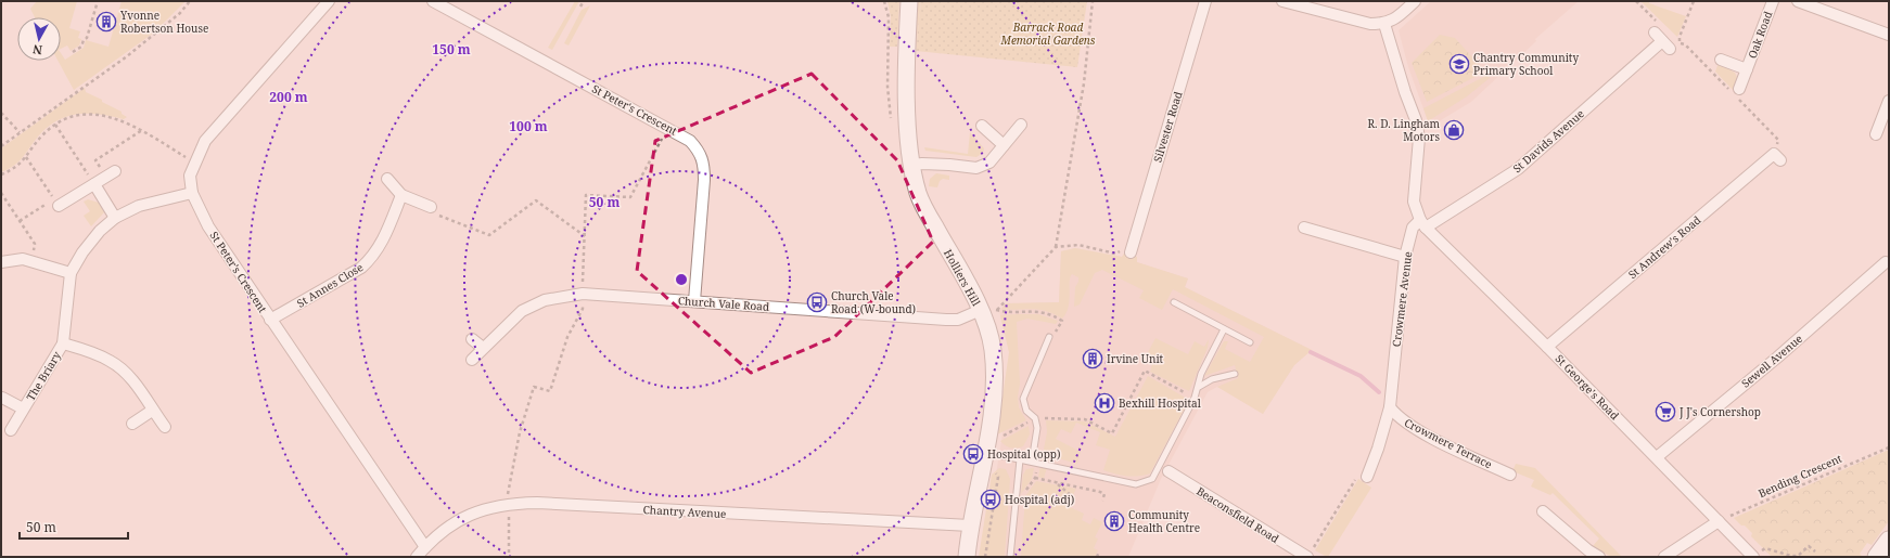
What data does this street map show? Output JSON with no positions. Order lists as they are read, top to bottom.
{
  "streets": {
    "main road": ["Holliers Hill"],
    "street": [
      "Oak Road",
      "St Peter's Crescent",
      "Silvester Road",
      "St Davids Avenue",
      "St Andrew's Road",
      "St Annes Close",
      "Crowmere Avenue",
      "Church Vale Road",
      "Sewell Avenue",
      "The Briary",
      "St George's Road",
      "Crowmere Terrace",
      "Chantry Avenue",
      "Beaconsfield Road"
    ],
    "path": ["Bending Crescent"]
  },
  "crossings": [
    ["St Peter's Crescent", "St Annes Close"],
    ["St Peter's Crescent", "Church Vale Road"],
    ["St Peter's Crescent", "The Briary"],
    ["St Peter's Crescent", "Chantry Avenue"],
    ["St Davids Avenue", "Crowmere Avenue"],
    ["St Davids Avenue", "St George's Road"],
    ["St Andrew's Road", "St George's Road"],
    ["Holliers Hill", "Church Vale Road"],
    ["Holliers Hill", "Chantry Avenue"],
    ["Crowmere Avenue", "St George's Road"],
    ["Crowmere Avenue", "Crowmere Terrace"],
    ["Sewell Avenue", "St George's Road"],
    ["St George's Road", "Bending Crescent"]
  ],
  "parks": ["Barrack Road Memorial Gardens"],
  "places": {
    "building": ["Yvonne Robertson House", "Irvine Unit", "Community Health Centre"],
    "school or university": ["Chantry Community Primary School"],
    "shop": ["R. D. Lingham Motors"],
    "bus stop": ["Church Vale Road (W-bound)", "Hospital (opp)", "Hospital (adj)"],
    "hospital": ["Bexhill Hospital"],
    "supermarket": ["J J's Cornershop"]
  },
  "scale_bar": "50 m",
  "north": "bottom",
  "rings": [
    "150 m",
    "200 m",
    "100 m",
    "50 m"
  ]
}
